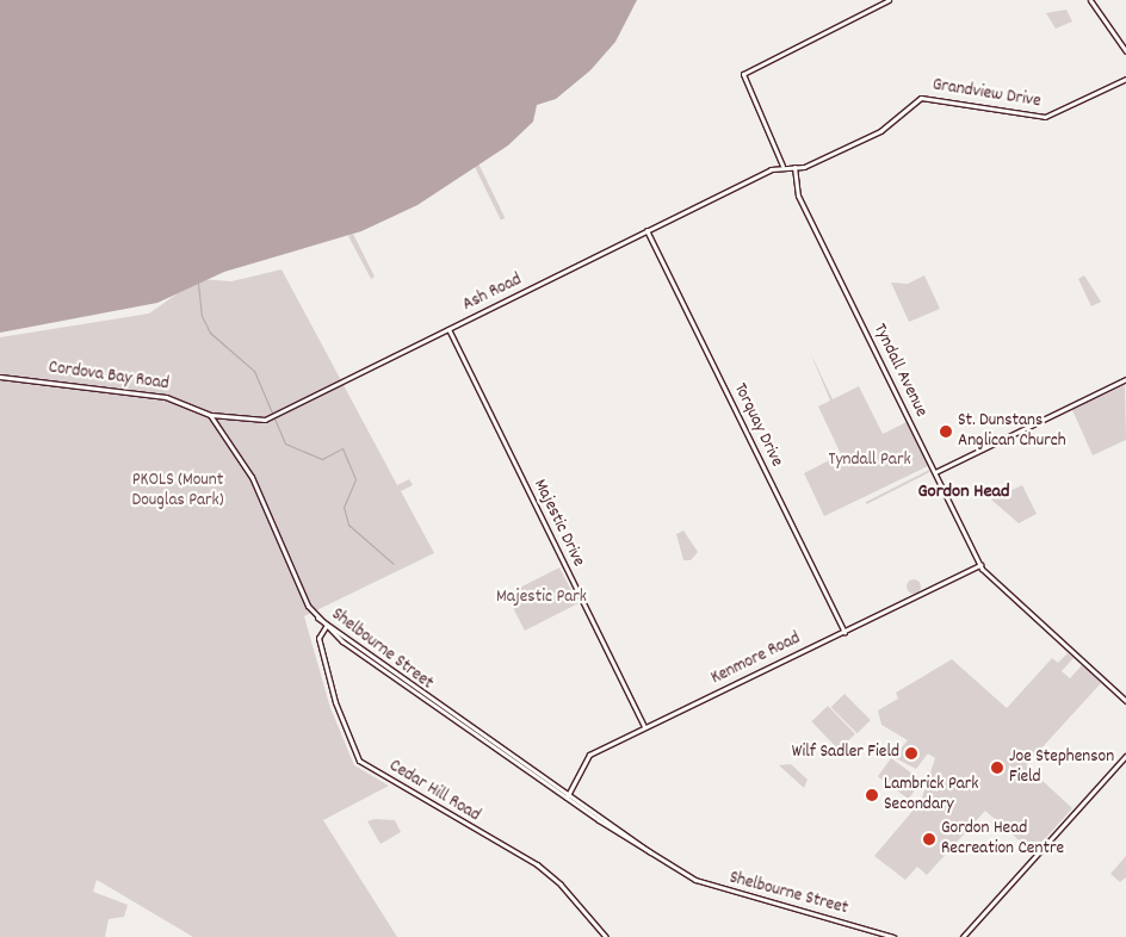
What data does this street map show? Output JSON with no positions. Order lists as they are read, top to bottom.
{
  "streets": {
    "street": [
      "Grandview Drive",
      "Ash Road",
      "Tyndall Avenue",
      "Cordova Bay Road",
      "Torquay Drive",
      "Majestic Drive",
      "Shelbourne Street",
      "Kenmore Road",
      "Cedar Hill Road"
    ]
  },
  "crossings": [
    ["Grandview Drive", "Ash Road"],
    ["Grandview Drive", "Tyndall Avenue"],
    ["Ash Road", "Cordova Bay Road"],
    ["Ash Road", "Torquay Drive"],
    ["Ash Road", "Majestic Drive"],
    ["Ash Road", "Shelbourne Street"],
    ["Tyndall Avenue", "Kenmore Road"],
    ["Cordova Bay Road", "Shelbourne Street"],
    ["Torquay Drive", "Kenmore Road"],
    ["Majestic Drive", "Kenmore Road"],
    ["Shelbourne Street", "Kenmore Road"],
    ["Shelbourne Street", "Cedar Hill Road"]
  ],
  "districts": ["Gordon Head"],
  "parks": ["Tyndall Park", "PKOLS (Mount Douglas Park)", "Majestic Park"],
  "places": [
    "St. Dunstans Anglican Church",
    "Wilf Sadler Field",
    "Joe Stephenson Field",
    "Lambrick Park Secondary",
    "Gordon Head Recreation Centre"
  ]
}
